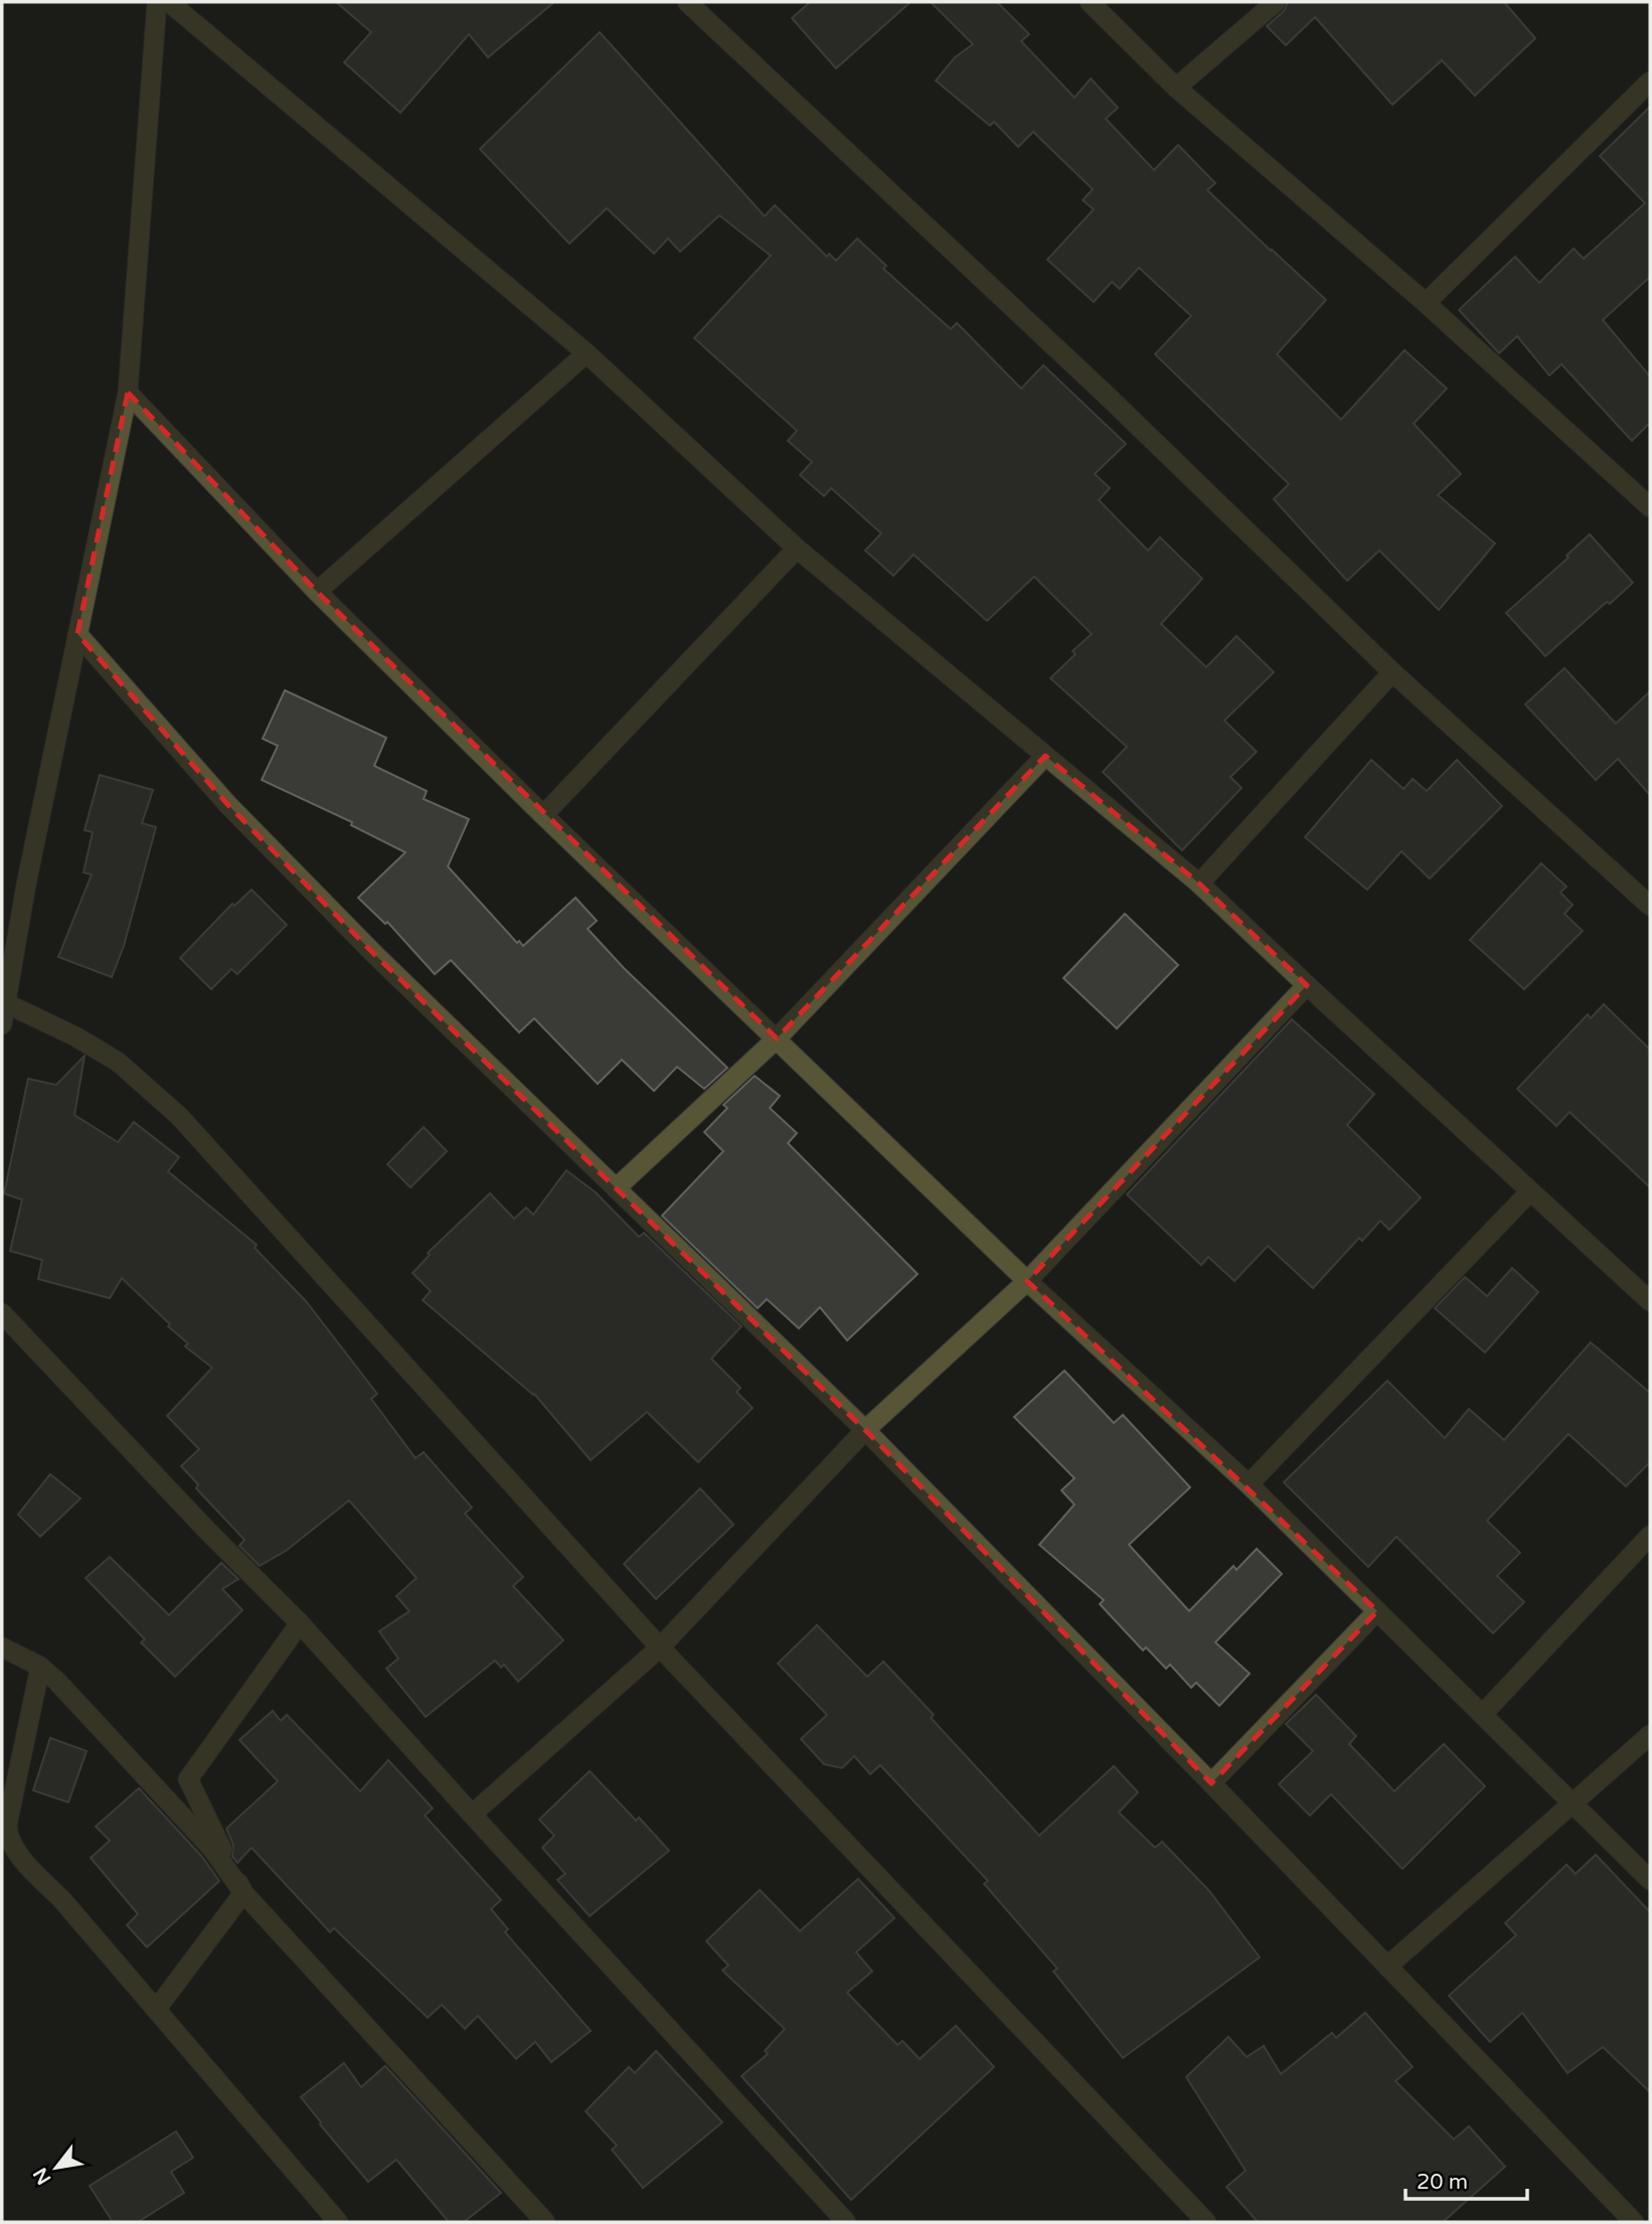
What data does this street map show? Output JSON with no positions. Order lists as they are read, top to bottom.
{
  "scale_bar": "20 m",
  "north": "bottom left"
}
